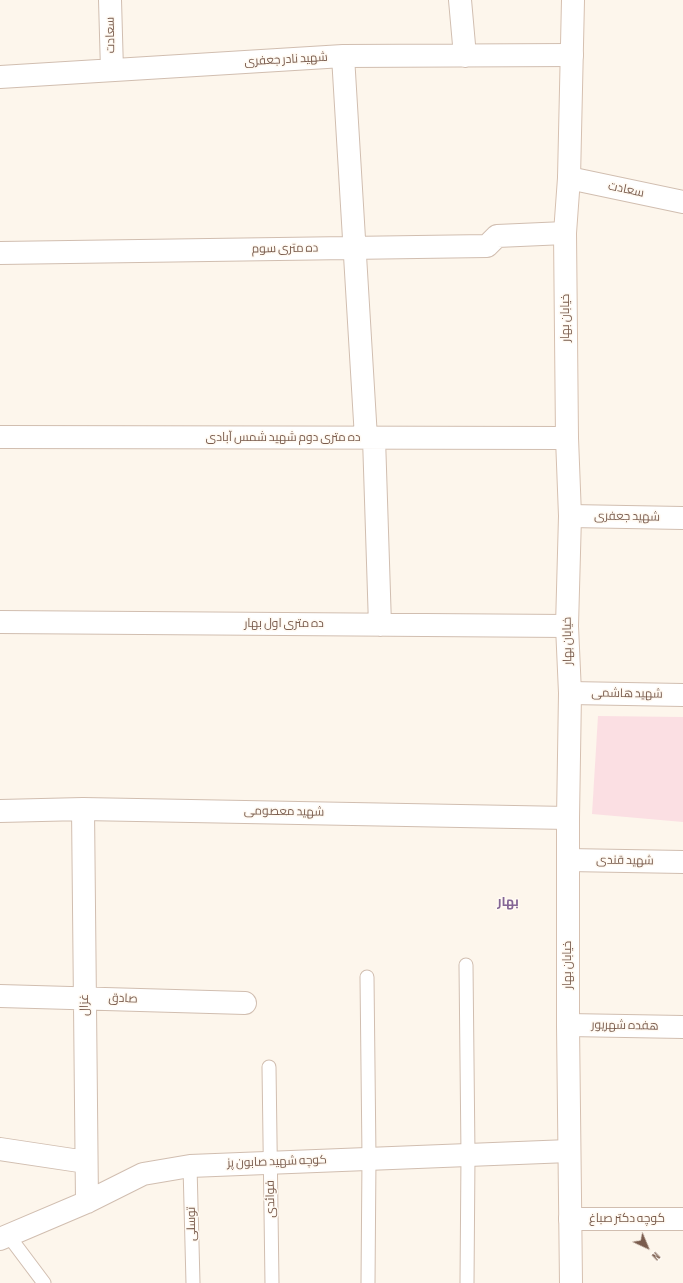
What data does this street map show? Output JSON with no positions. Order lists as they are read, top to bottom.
{
  "streets": {
    "street": [
      "سعادت",
      "شهید نادر جعفری",
      "ده متری سوم",
      "خیابان بهار",
      "ده متری دوم شهید شمس آبادی",
      "شهید جعفری",
      "ده متری اول بهار",
      "شهید هاشمی",
      "شهید معصومی",
      "شهید قندی",
      "صادق",
      "غزال",
      "هفده شهریور",
      "کوچه شهید صابون پز",
      "کوچه دکتر صباغ"
    ],
    "lane": ["فوائدی", "توسلی"]
  },
  "crossings": [
    ["سعادت", "شهید نادر جعفری"],
    ["سعادت", "خیابان بهار"],
    ["شهید نادر جعفری", "خیابان بهار"],
    ["ده متری سوم", "خیابان بهار"],
    ["خیابان بهار", "ده متری دوم شهید شمس آبادی"],
    ["خیابان بهار", "شهید جعفری"],
    ["خیابان بهار", "ده متری اول بهار"],
    ["خیابان بهار", "شهید هاشمی"],
    ["خیابان بهار", "شهید معصومی"],
    ["خیابان بهار", "شهید قندی"],
    ["خیابان بهار", "هفده شهریور"],
    ["خیابان بهار", "کوچه شهید صابون پز"],
    ["خیابان بهار", "کوچه دکتر صباغ"],
    ["شهید معصومی", "غزال"],
    ["صادق", "غزال"],
    ["غزال", "کوچه شهید صابون پز"],
    ["کوچه شهید صابون پز", "فوائدی"],
    ["کوچه شهید صابون پز", "توسلی"]
  ],
  "districts": ["بهار"],
  "north": "bottom right"
}
